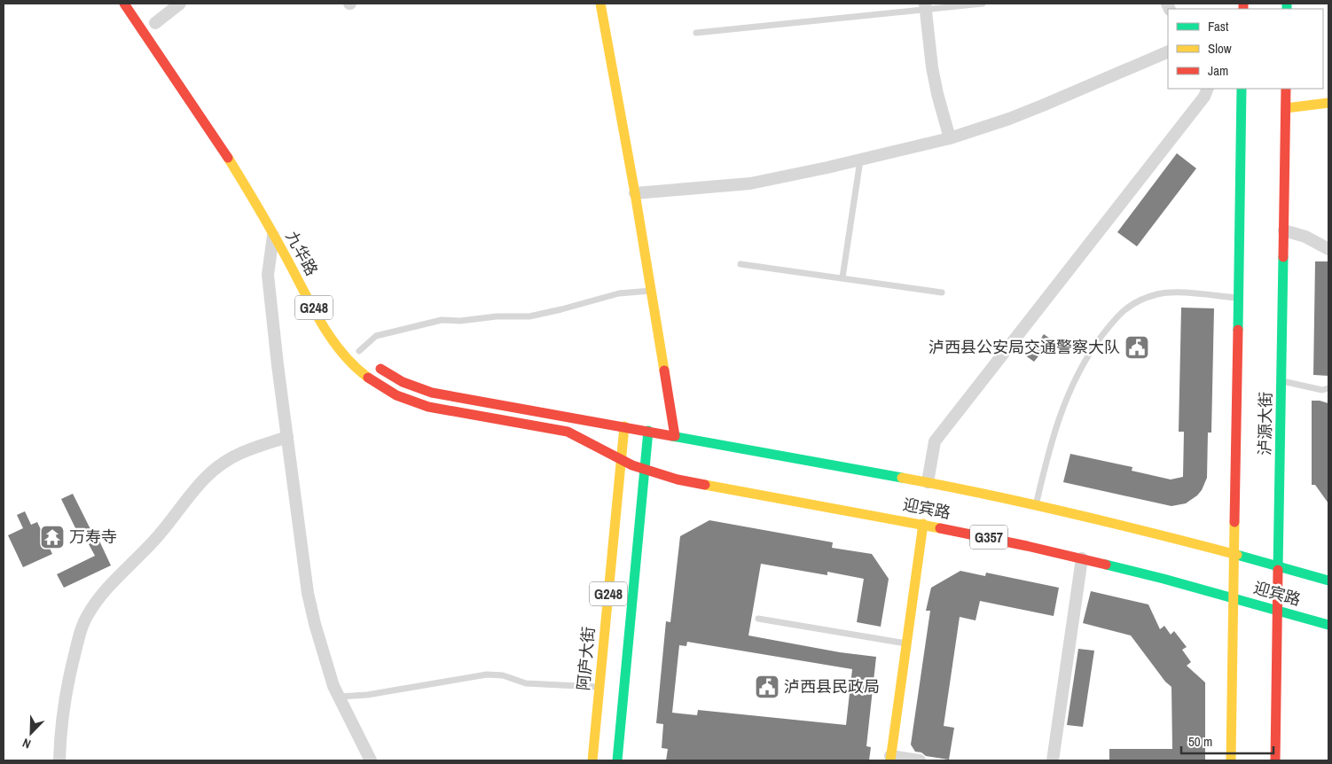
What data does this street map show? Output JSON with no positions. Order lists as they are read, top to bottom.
{
  "streets": {
    "main road": [
      "九华路",
      "G248",
      "泸源大街",
      "迎宾路",
      "G357",
      "阿庐大街"
    ]
  },
  "crossings": [
    ["九华路", "迎宾路"],
    ["九华路", "阿庐大街"],
    ["G248", "迎宾路"],
    ["泸源大街", "迎宾路"],
    ["迎宾路", "阿庐大街"]
  ],
  "places": {
    "public building": ["泸西县公安局交通警察大队", "泸西县民政局"],
    "temple": ["万寿寺"]
  },
  "legend": ["Fast", "Slow", "Jam"],
  "scale_bar": "50 m",
  "north": "bottom left"
}
